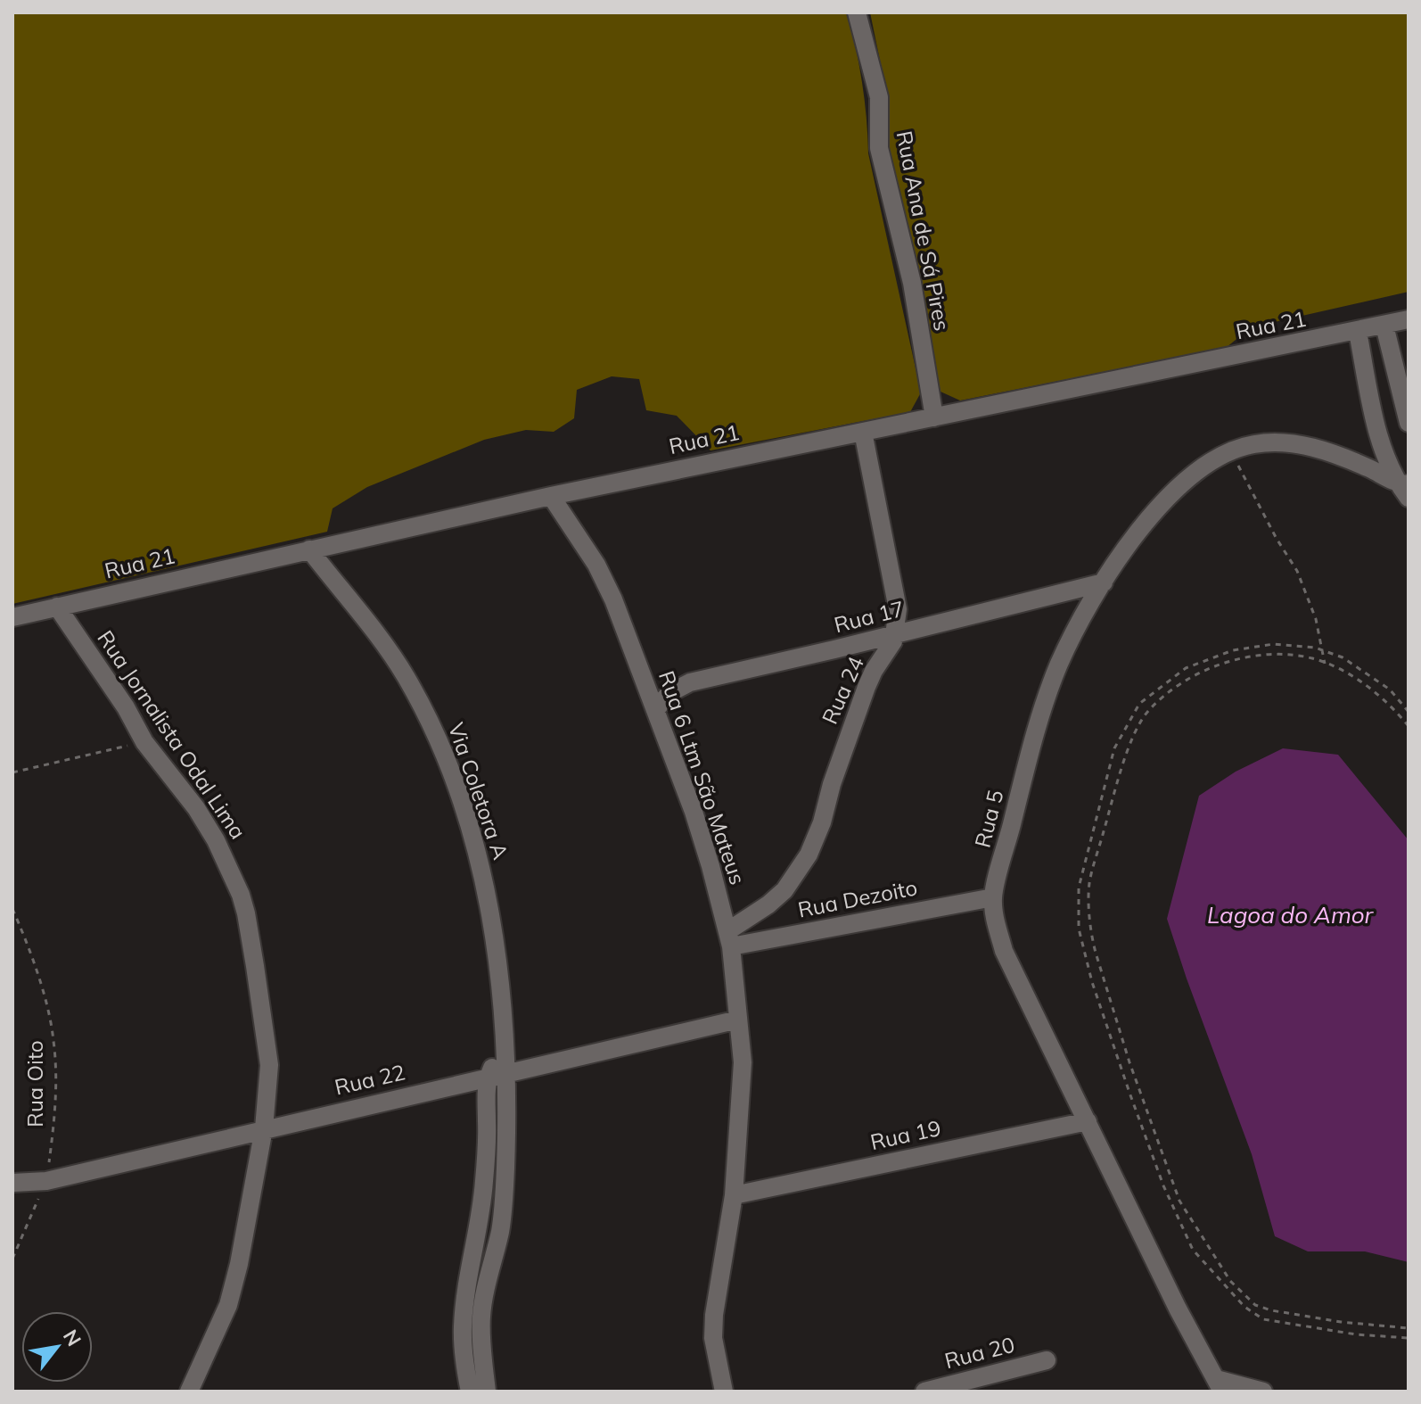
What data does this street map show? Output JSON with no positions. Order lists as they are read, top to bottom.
{
  "streets": {
    "street": [
      "Rua Ana de Sá Pires",
      "Rua 21",
      "Rua 17",
      "Rua 24",
      "Rua Jornalista Odal Lima",
      "Rua 6 Ltm São Mateus",
      "Via Coletora A",
      "Rua 5",
      "Rua Dezoito",
      "Rua 22",
      "Rua 19",
      "Rua 20"
    ],
    "path": ["Rua Oito"]
  },
  "crossings": [
    ["Rua Ana de Sá Pires", "Rua 21"],
    ["Rua 21", "Rua 24"],
    ["Rua 21", "Rua Jornalista Odal Lima"],
    ["Rua 21", "Rua 6 Ltm São Mateus"],
    ["Rua 21", "Via Coletora A"],
    ["Rua 17", "Rua 24"],
    ["Rua 17", "Rua 6 Ltm São Mateus"],
    ["Rua 17", "Rua 5"],
    ["Rua 24", "Rua 6 Ltm São Mateus"],
    ["Rua 24", "Rua Dezoito"],
    ["Rua Jornalista Odal Lima", "Rua 22"],
    ["Rua 6 Ltm São Mateus", "Rua Dezoito"],
    ["Rua 6 Ltm São Mateus", "Rua 22"],
    ["Rua 6 Ltm São Mateus", "Rua 19"],
    ["Via Coletora A", "Rua 22"],
    ["Rua 5", "Rua Dezoito"],
    ["Rua 5", "Rua 19"],
    ["Rua 22", "Rua Oito"]
  ],
  "water": ["Lagoa do Amor"],
  "north": "top right"
}
